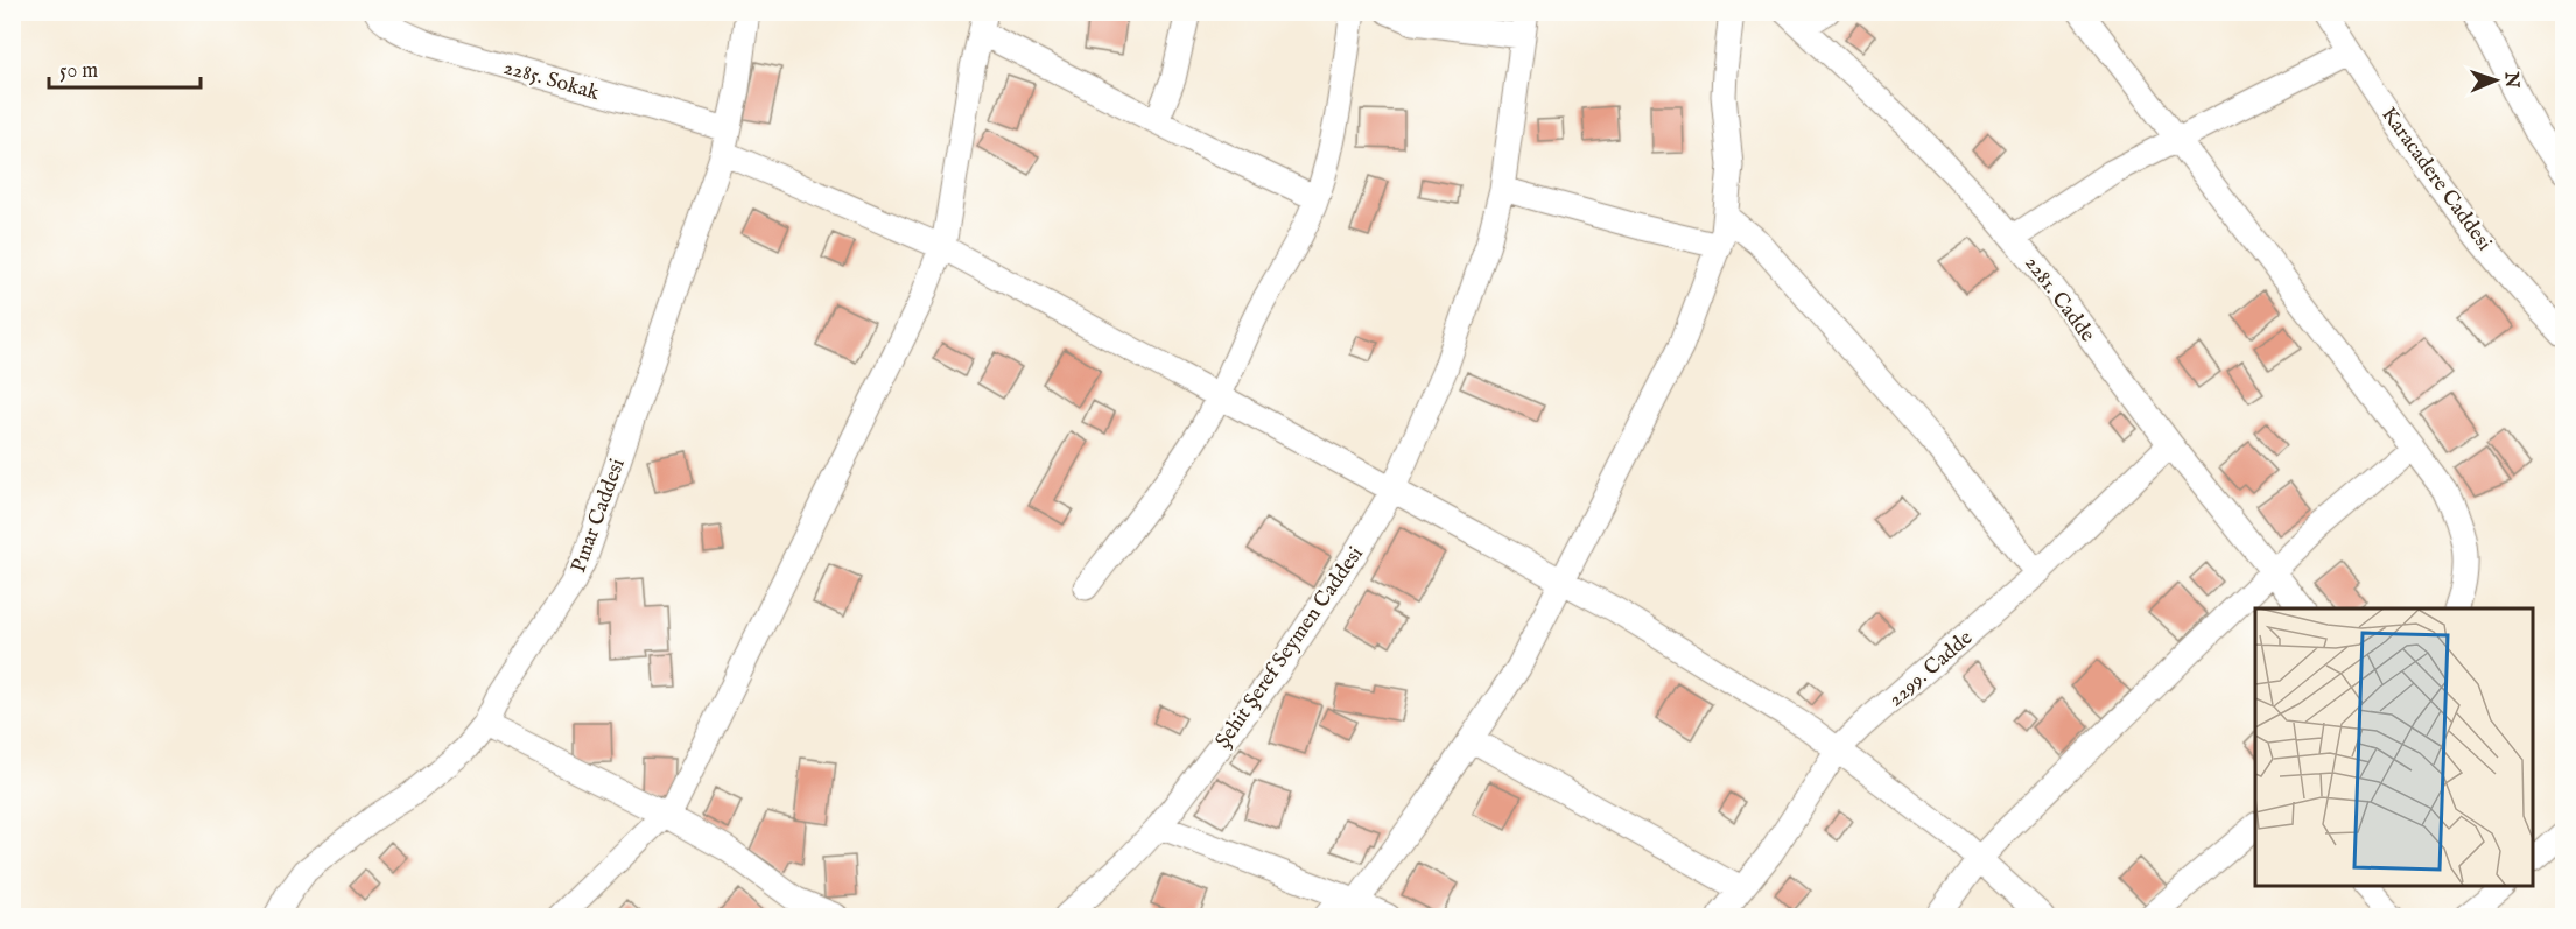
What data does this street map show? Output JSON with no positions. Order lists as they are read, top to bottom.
{
  "streets": {
    "street": [
      "2285. Sokak",
      "Karacadere Caddesi",
      "2281. Cadde",
      "Pınar Caddesi",
      "Şehit Şeref Seymen Caddesi",
      "2299. Cadde"
    ]
  },
  "crossings": [
    ["2285. Sokak", "Pınar Caddesi"],
    ["2285. Sokak", "Şehit Şeref Seymen Caddesi"],
    ["2285. Sokak", "2299. Cadde"],
    ["2281. Cadde", "2299. Cadde"]
  ],
  "scale_bar": "50 m",
  "north": "right"
}
